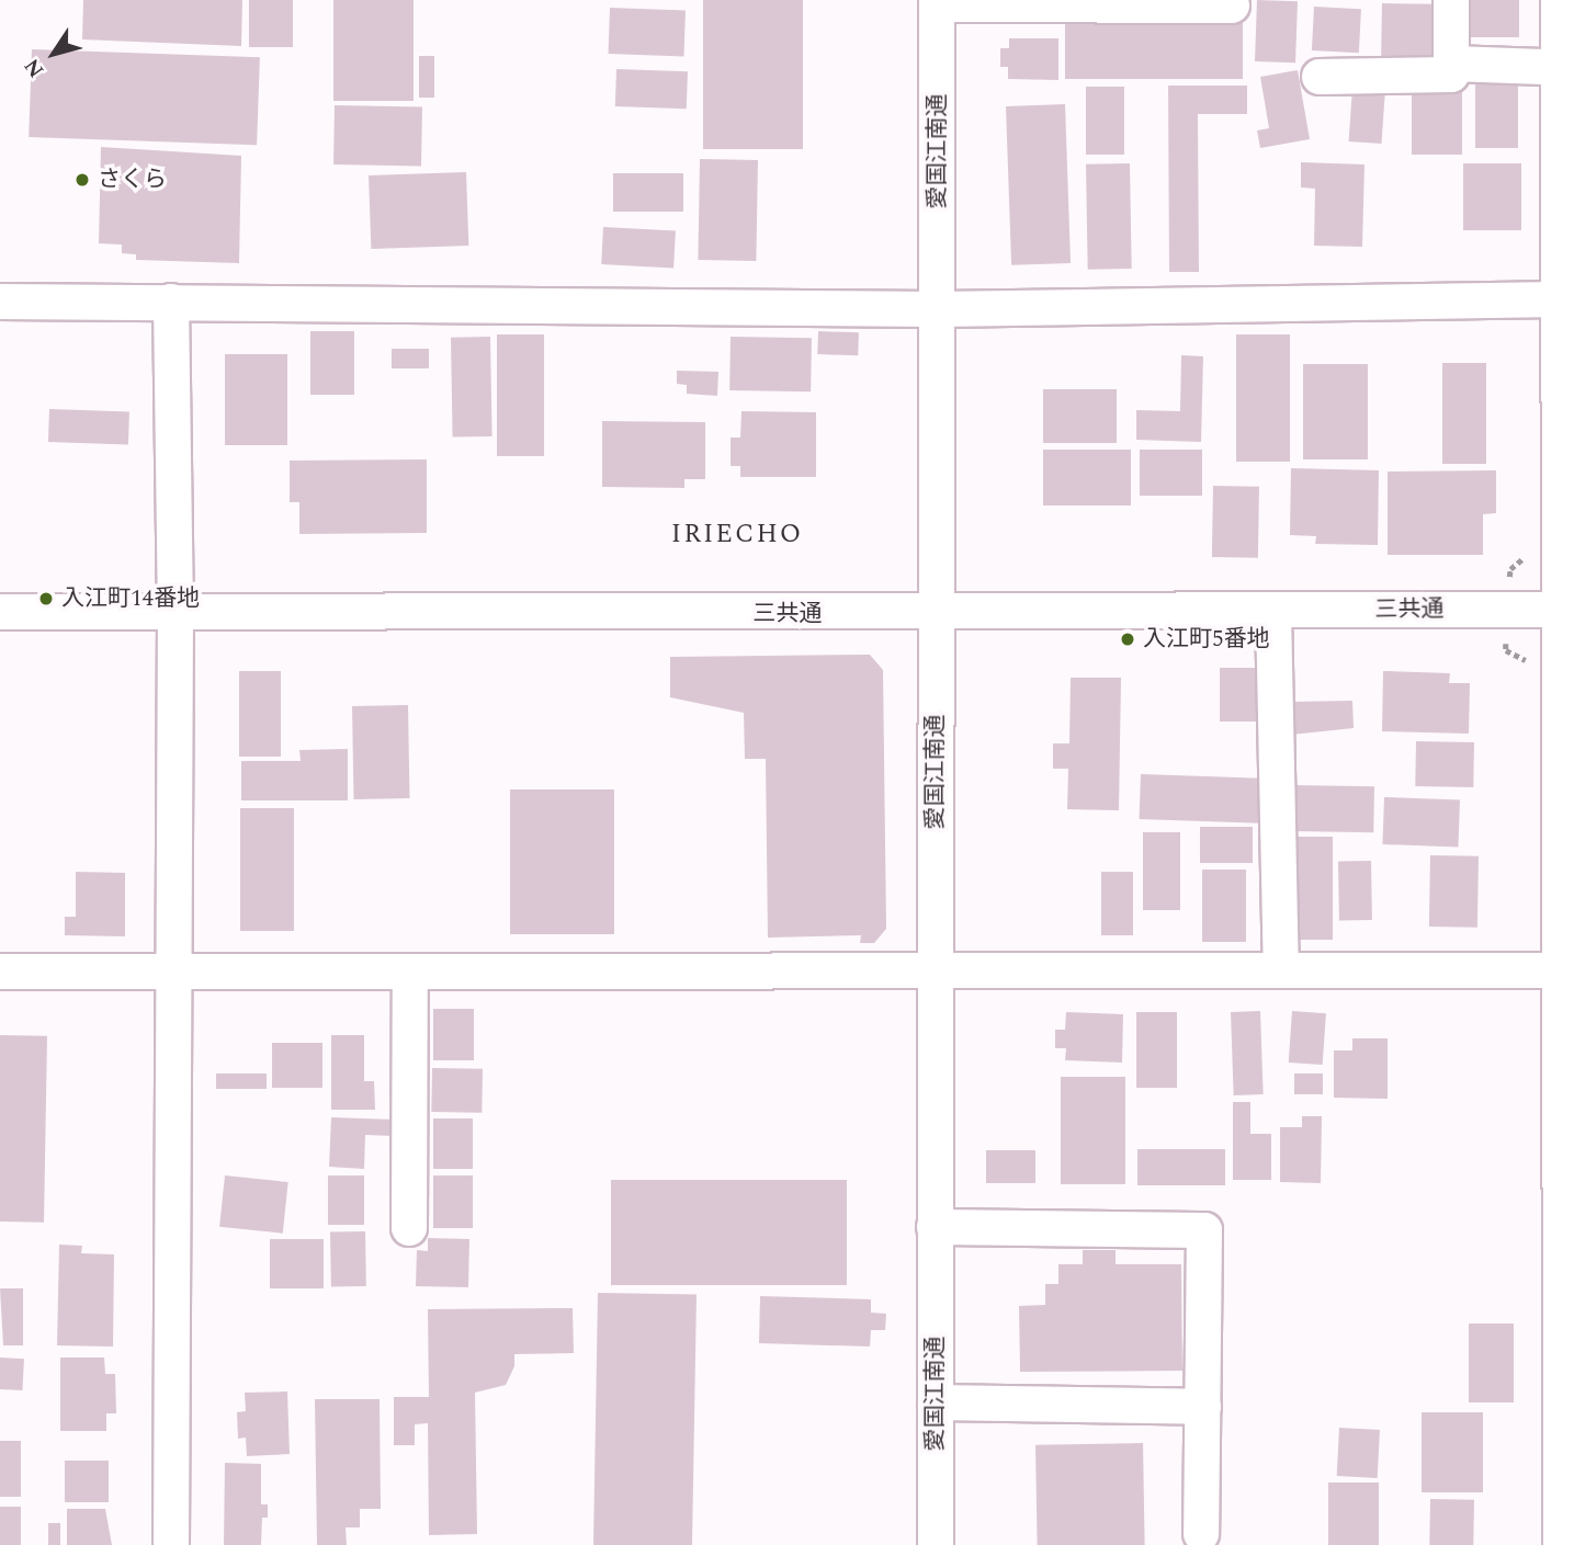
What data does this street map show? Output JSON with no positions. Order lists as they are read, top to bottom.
{
  "streets": {
    "street": ["愛国江南通", "三共通"]
  },
  "crossings": [
    ["愛国江南通", "三共通"]
  ],
  "districts": ["IRIECHO"],
  "places": ["さくら", "入江町14番地", "入江町5番地"],
  "north": "bottom left"
}
